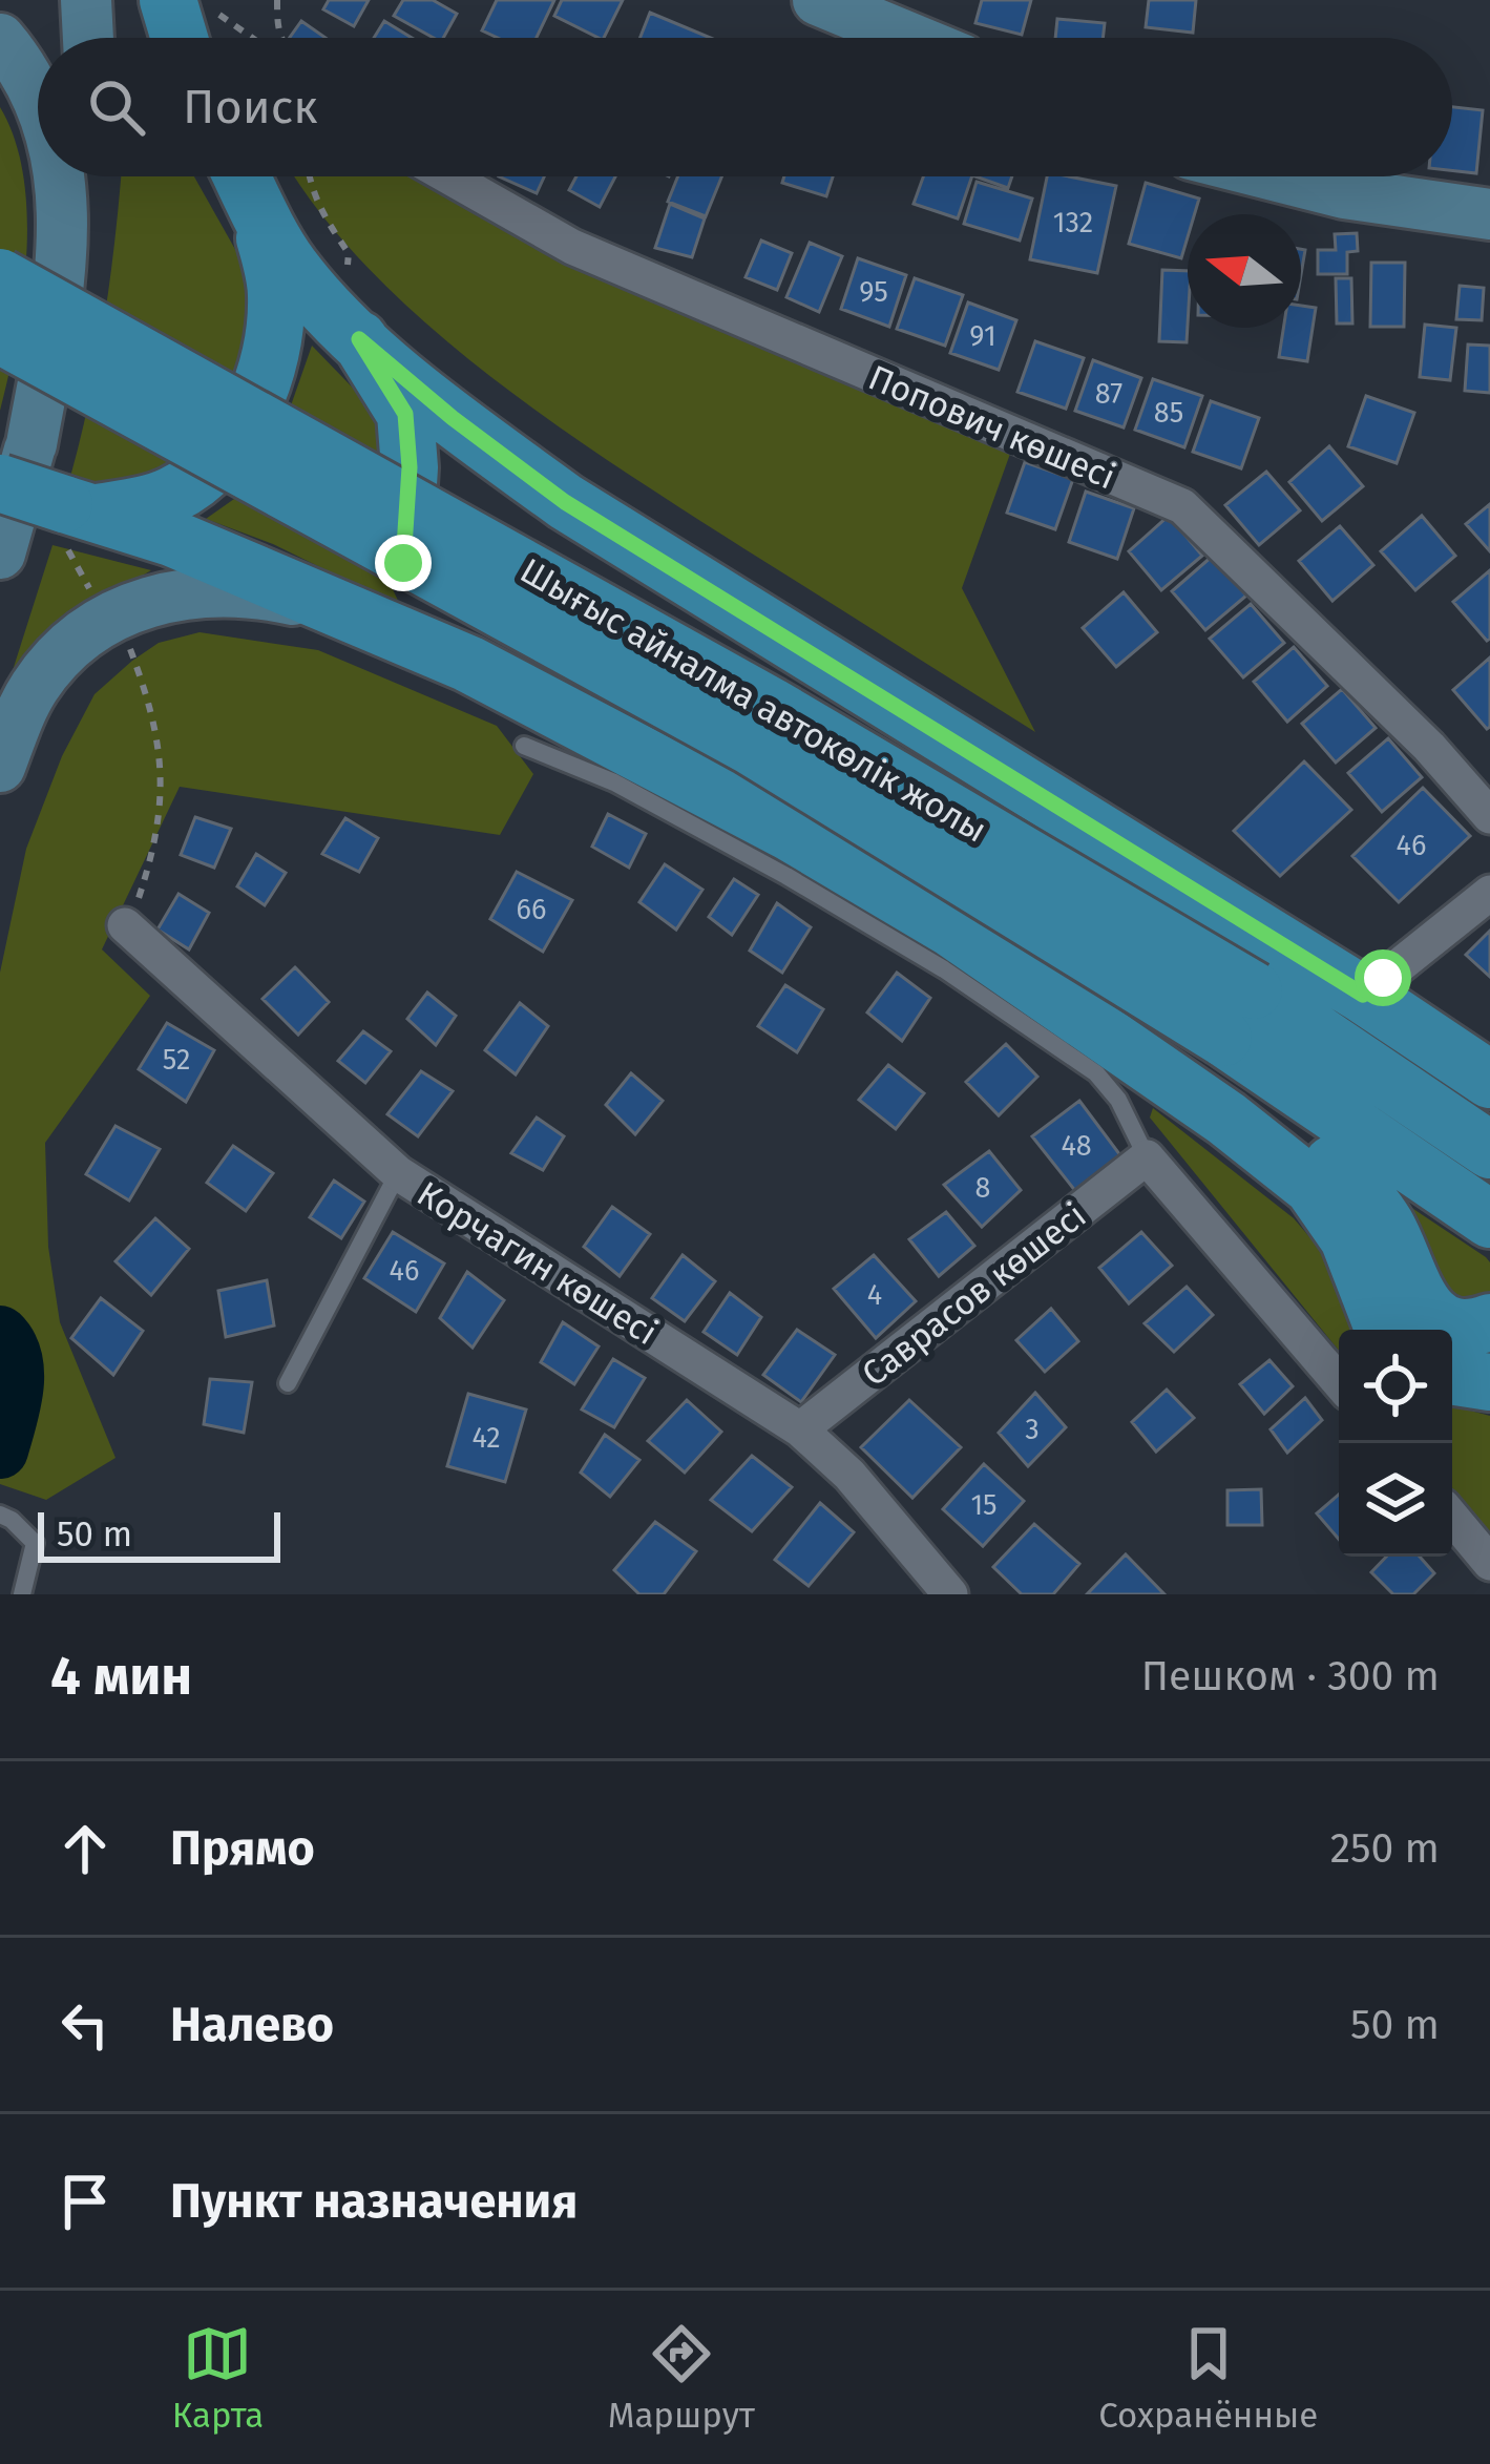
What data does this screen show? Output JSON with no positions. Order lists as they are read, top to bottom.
{
  "streets": {
    "main road": ["Шығыс айналма автокөлік жолы"],
    "street": ["Попович көшесі", "Корчагин көшесі", "Саврасов көшесі"]
  },
  "crossings": [
    ["Корчагин көшесі", "Саврасов көшесі"]
  ],
  "house_numbers": [
    "132",
    "95",
    "91",
    "87",
    "85",
    "46",
    "66",
    "52",
    "48",
    "8",
    "46",
    "4",
    "3",
    "42",
    "15"
  ],
  "scale_bar": "50 m",
  "north": "left",
  "page": {
    "search": "Поиск",
    "scale": "50 m",
    "heading": ["4 мин", "Пешком · 300 m"],
    "list": [
      ["Прямо", "250 m"],
      ["Налево", "50 m"],
      "Пункт назначения"
    ],
    "nav": ["Карта", "Маршрут", "Сохранённые"]
  }
}
